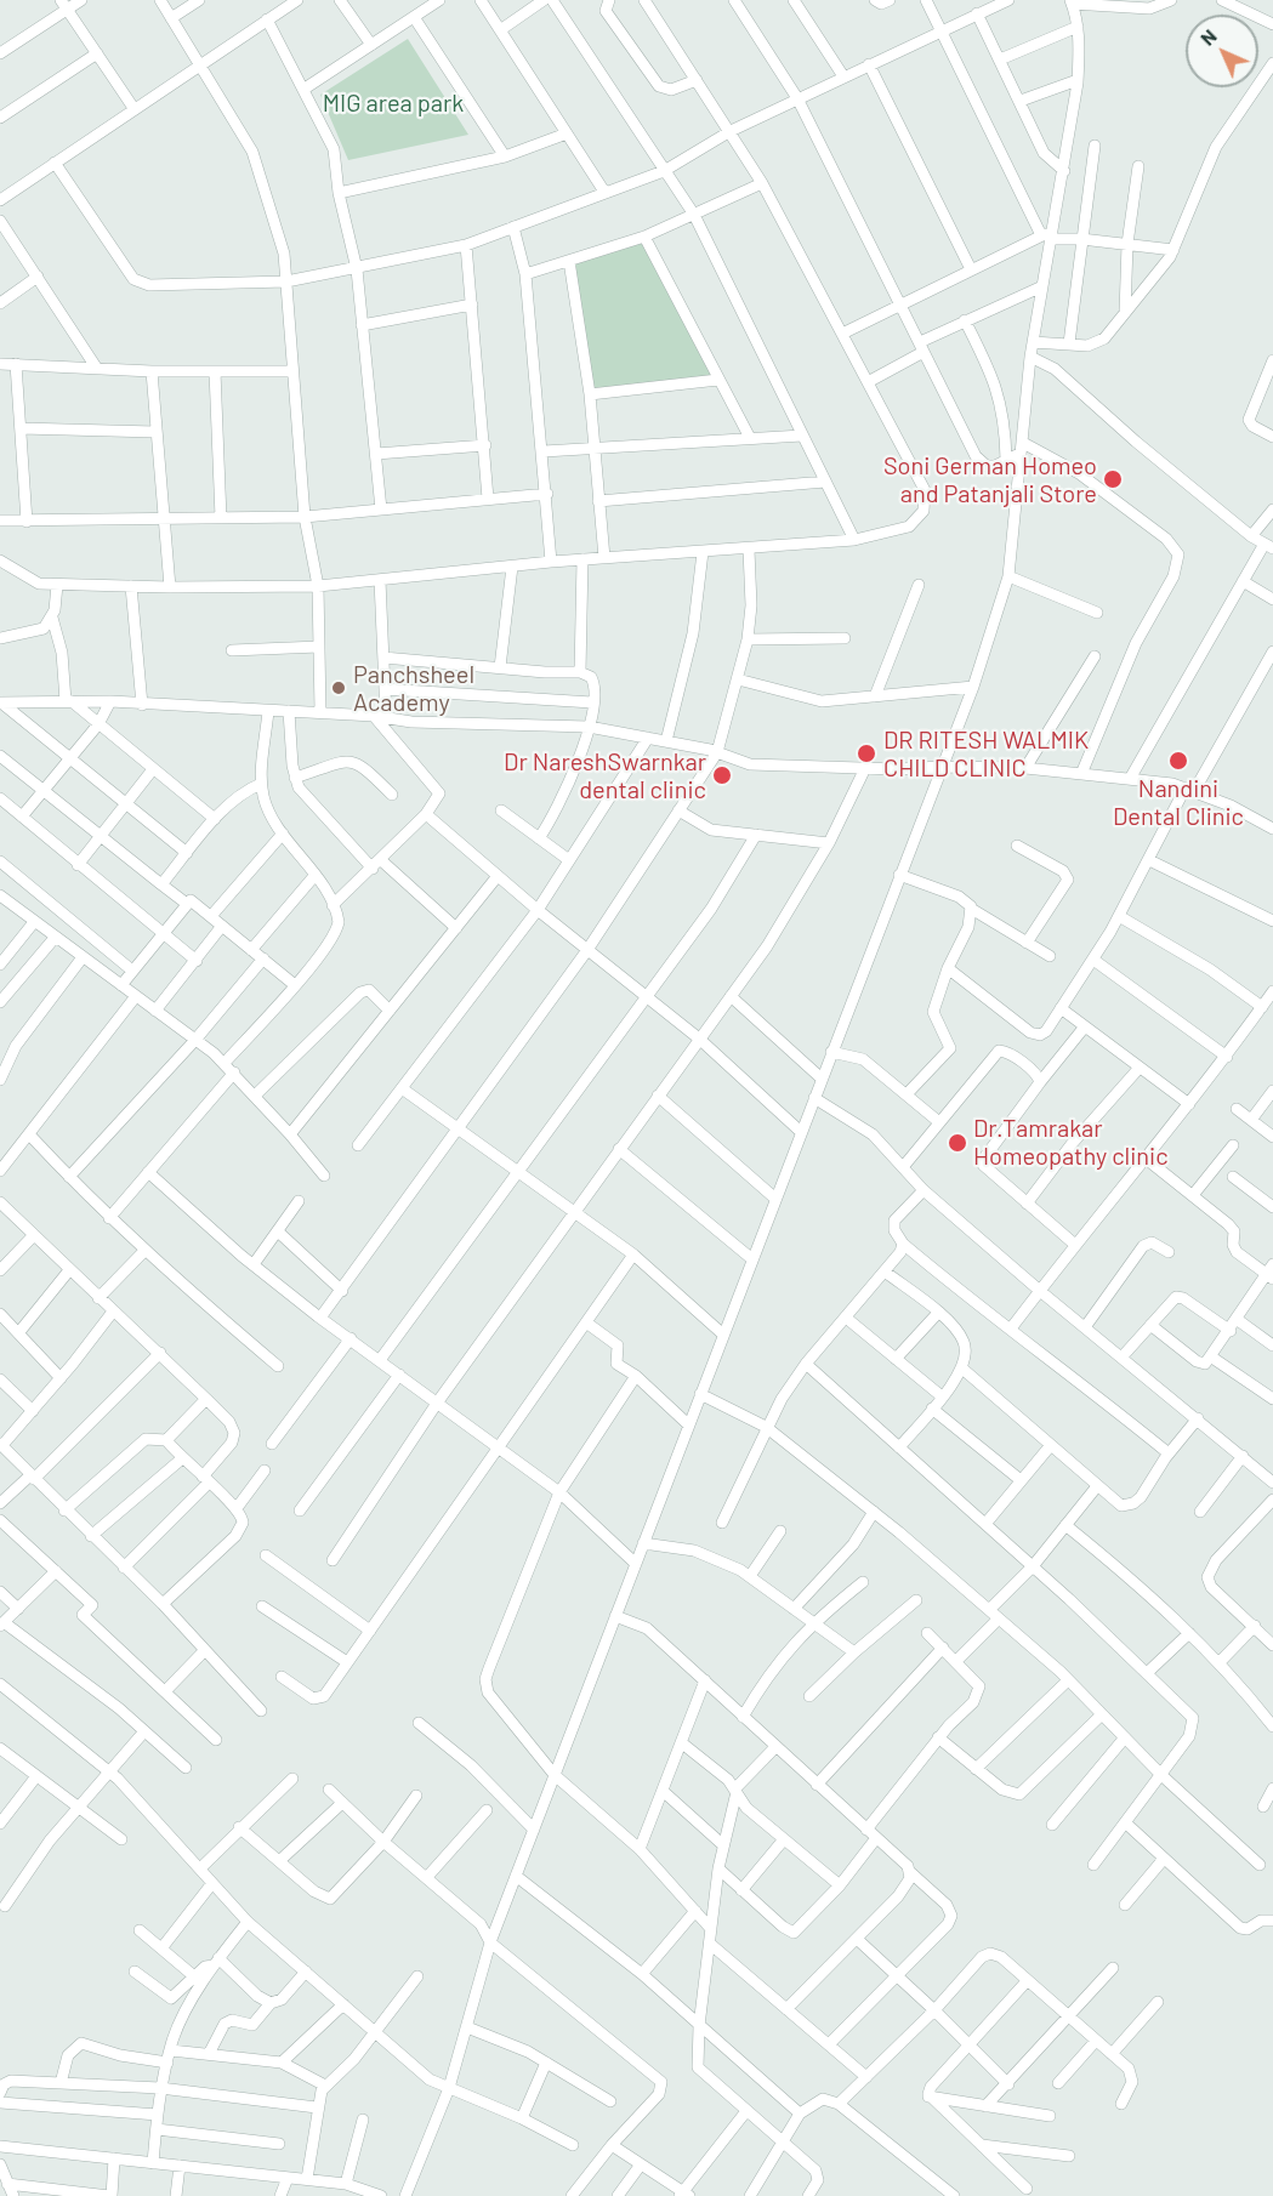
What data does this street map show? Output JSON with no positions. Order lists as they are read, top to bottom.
{
  "parks": ["MIG area park"],
  "places": [
    "Soni German Homeo and Patanjali Store",
    "Panchsheel Academy",
    "DR RITESH WALMIK CHILD CLINIC",
    "Nandini Dental Clinic",
    "Dr NareshSwarnkar dental clinic",
    "Dr.Tamrakar Homeopathy clinic"
  ],
  "north": "top left"
}
